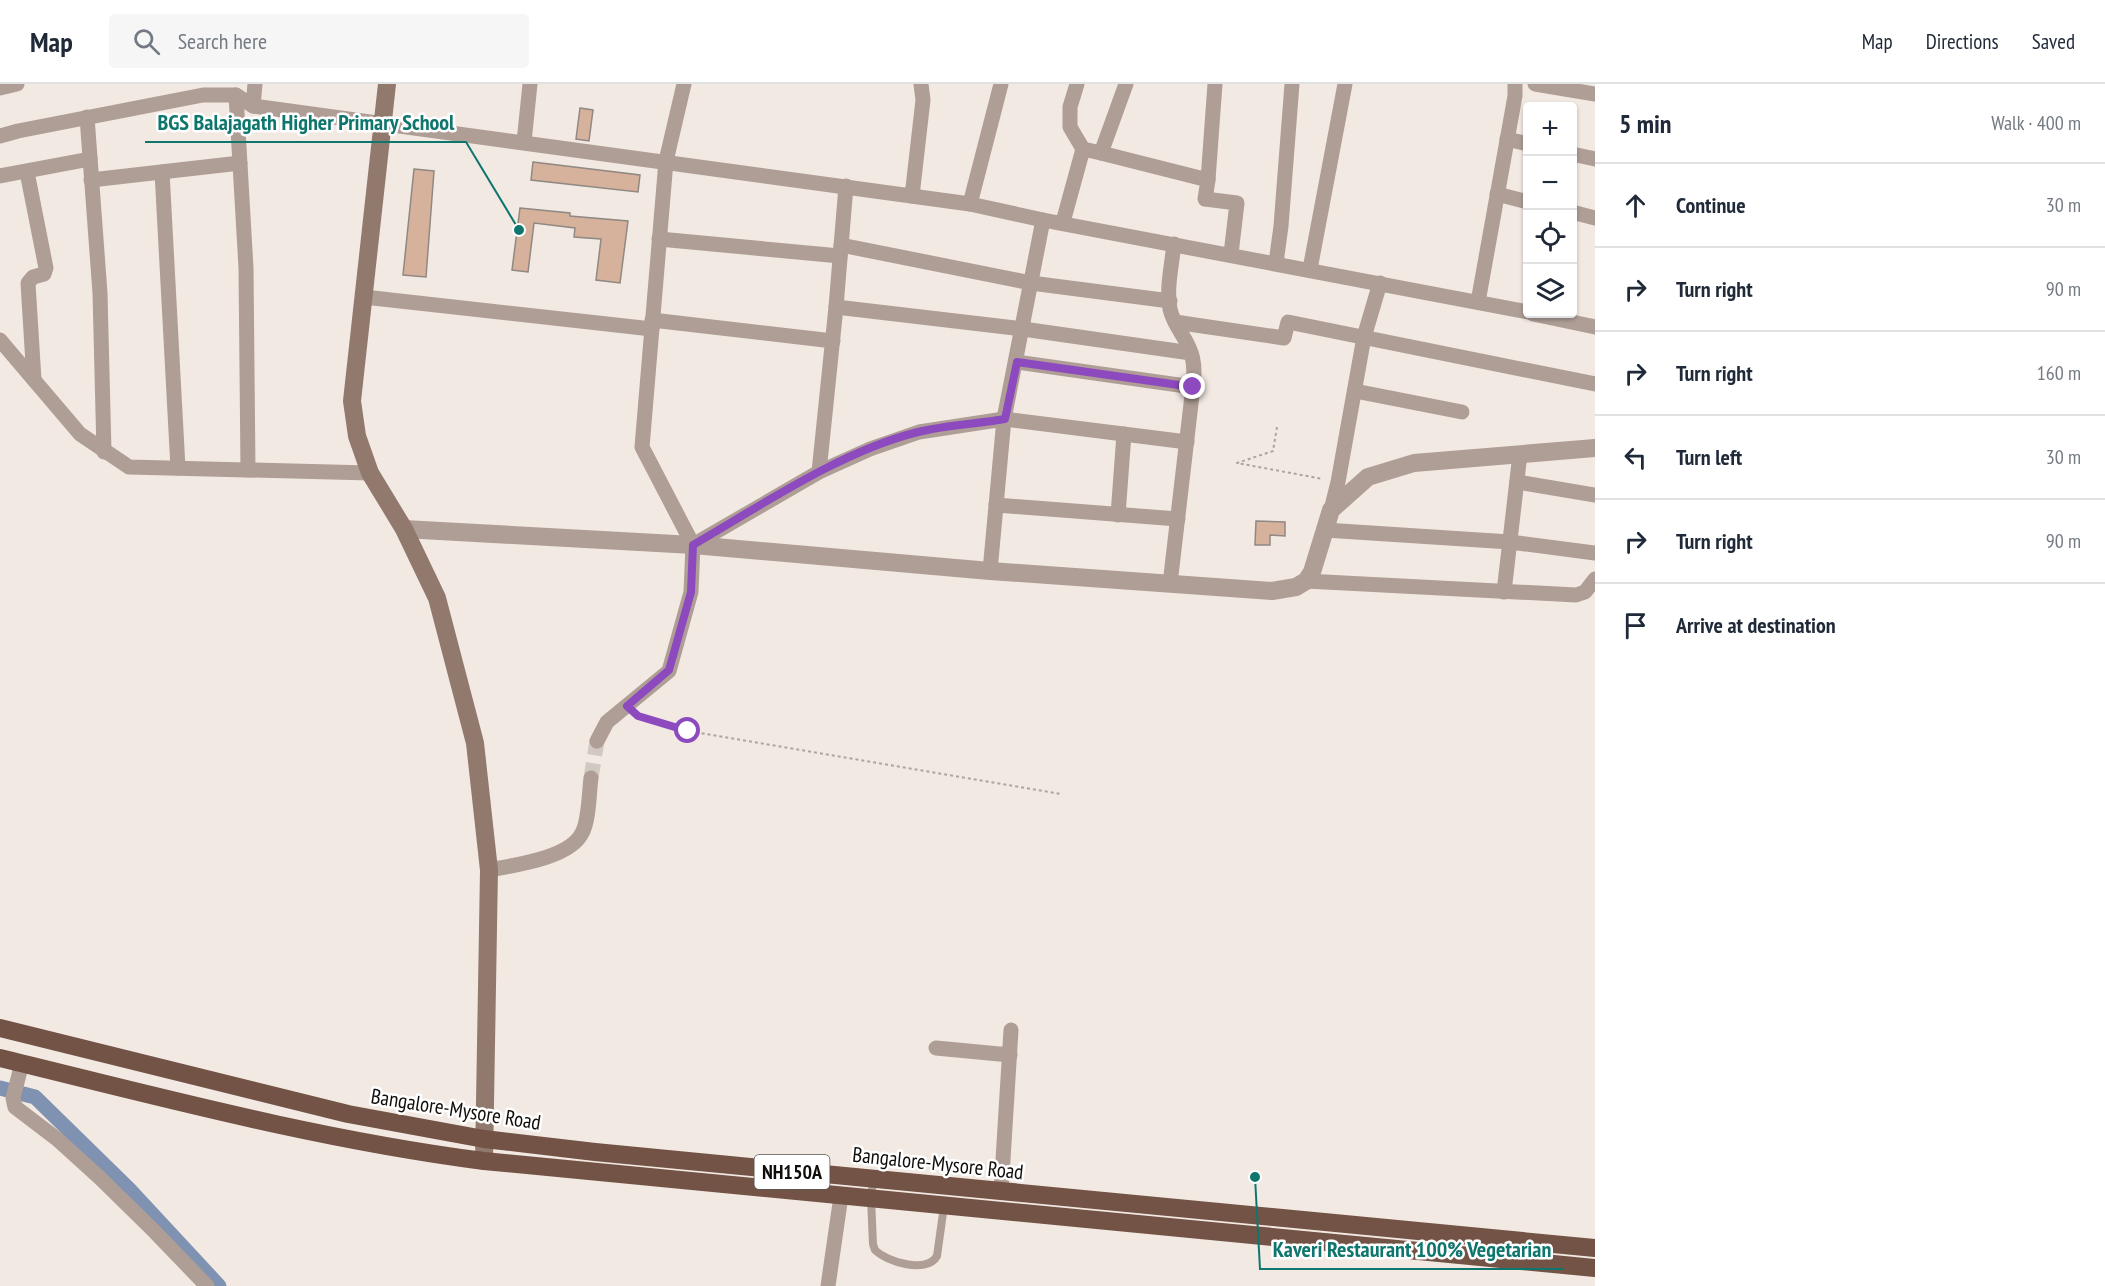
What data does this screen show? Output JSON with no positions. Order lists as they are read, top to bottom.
{
  "streets": {
    "highway": ["Bangalore-Mysore Road", "NH150A"]
  },
  "places": ["BGS Balajagath Higher Primary School", "Kaveri Restaurant 100% Vegetarian"],
  "page": {
    "header": "Map",
    "search": "Search here",
    "nav": ["Map", "Directions", "Saved"],
    "heading": ["5 min", "Walk · 400 m"],
    "map_buttons": ["+", "−"],
    "list": [
      ["Continue", "30 m"],
      ["Turn right", "90 m"],
      ["Turn right", "160 m"],
      ["Turn left", "30 m"],
      ["Turn right", "90 m"],
      "Arrive at destination"
    ]
  }
}
